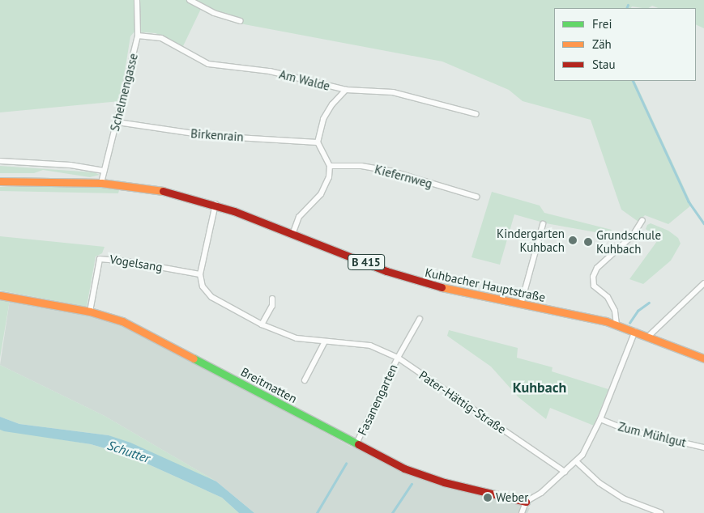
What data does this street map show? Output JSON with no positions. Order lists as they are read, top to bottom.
{
  "streets": {
    "main road": ["B 415", "Kuhbacher Hauptstraße", "Breitmatten"],
    "street": [
      "Am Walde",
      "Schelmengasse",
      "Birkenrain",
      "Kiefernweg",
      "Vogelsang",
      "Fasanengarten",
      "Pater-Hättig-Straße",
      "Zum Mühlgut"
    ]
  },
  "crossings": [
    ["Am Walde", "Schelmengasse"],
    ["Schelmengasse", "Birkenrain"],
    ["Schelmengasse", "B 415"],
    ["Schelmengasse", "Kuhbacher Hauptstraße"],
    ["B 415", "Kuhbacher Hauptstraße"],
    ["Vogelsang", "Breitmatten"],
    ["Vogelsang", "Fasanengarten"],
    ["Breitmatten", "Fasanengarten"],
    ["Fasanengarten", "Pater-Hättig-Straße"]
  ],
  "districts": ["Kuhbach"],
  "water": ["Schutter"],
  "places": ["Kindergarten Kuhbach", "Grundschule Kuhbach", "Weber"],
  "legend": ["Frei", "Zäh", "Stau"]
}
